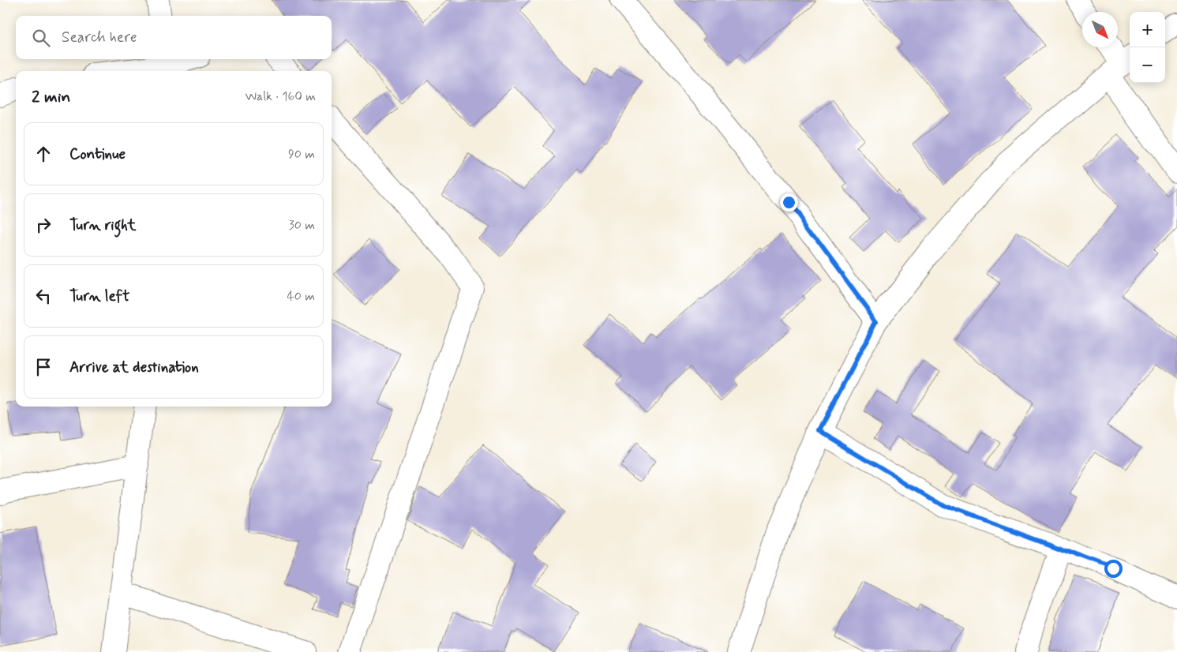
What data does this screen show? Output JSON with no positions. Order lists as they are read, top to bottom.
{
  "north": "bottom right",
  "page": {
    "map_buttons": ["+", "−"],
    "search": "Search here",
    "heading": ["2 min", "Walk · 160 m"],
    "list": [
      ["Continue", "90 m"],
      ["Turn right", "30 m"],
      ["Turn left", "40 m"],
      "Arrive at destination"
    ]
  }
}
